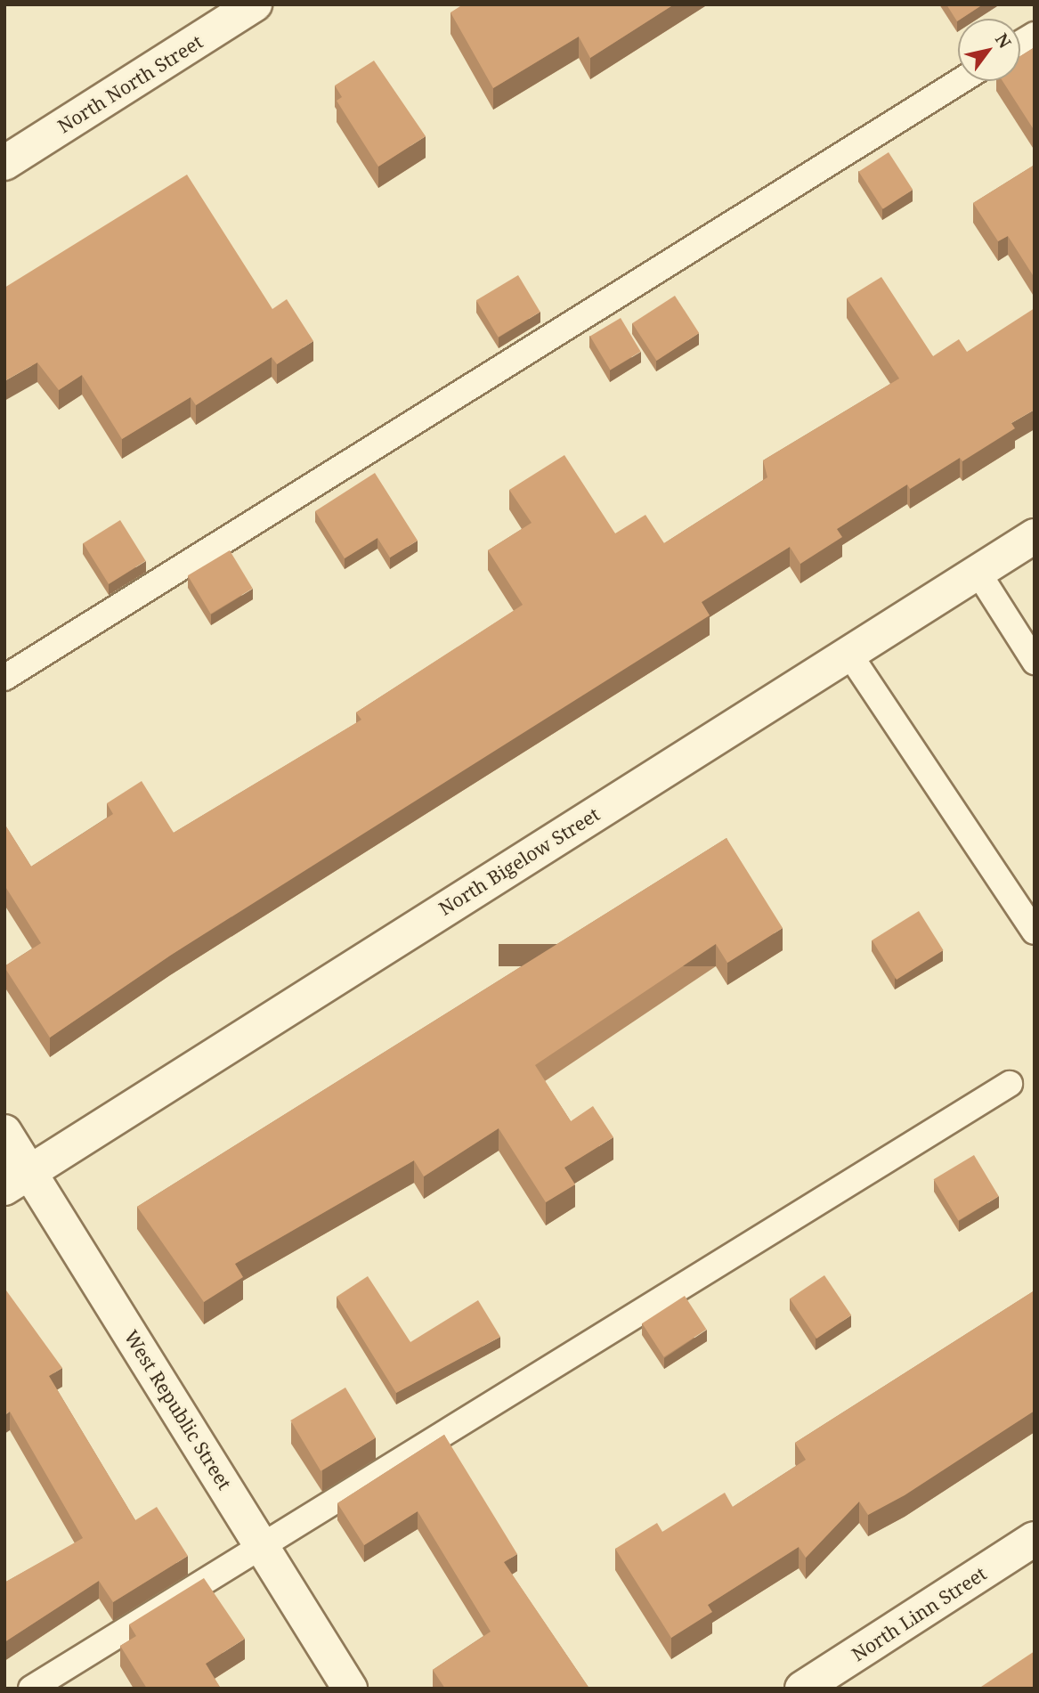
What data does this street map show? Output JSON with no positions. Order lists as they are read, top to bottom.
{
  "streets": {
    "street": [
      "North North Street",
      "North Bigelow Street",
      "West Republic Street",
      "North Linn Street"
    ]
  },
  "crossings": [
    ["North Bigelow Street", "West Republic Street"]
  ],
  "north": "top right"
}
